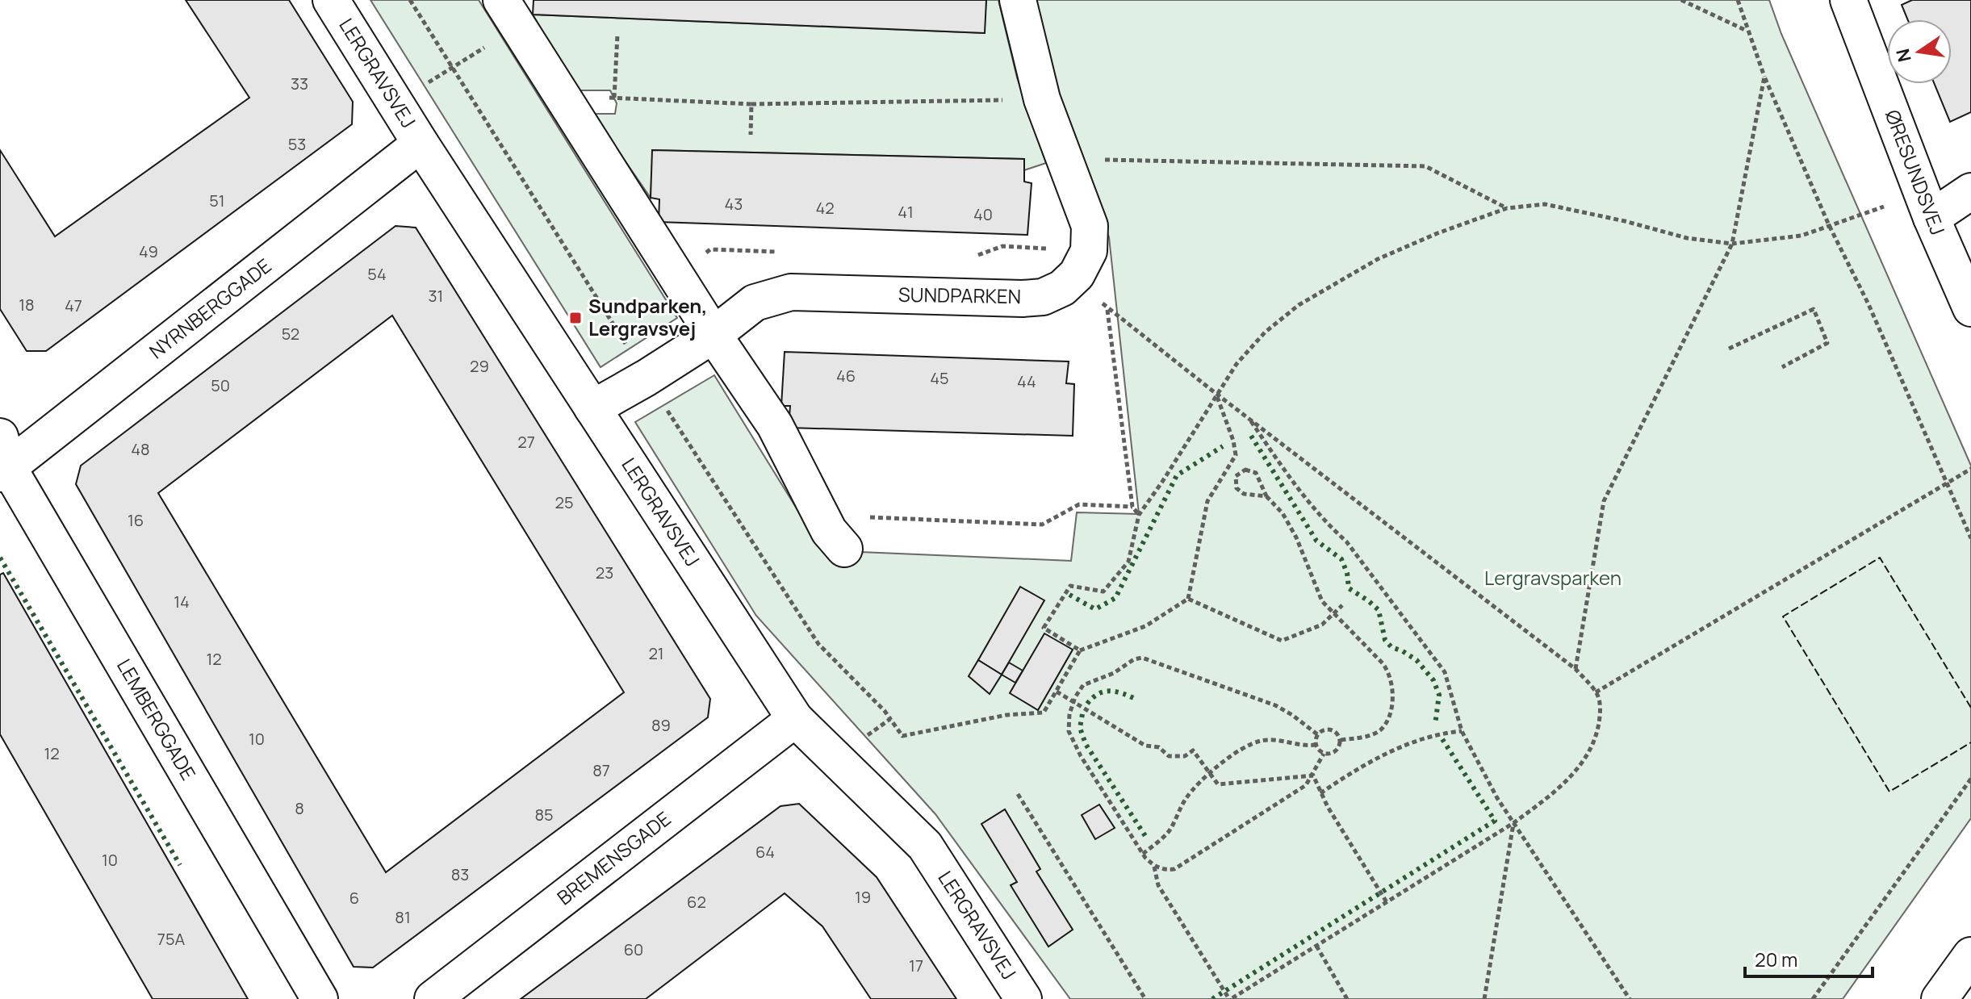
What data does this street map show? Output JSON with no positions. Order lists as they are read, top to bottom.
{
  "streets": {
    "street": [
      "LERGRAVSVEJ",
      "ØRESUNDSVEJ",
      "SUNDPARKEN",
      "NYRNBERGGADE",
      "LEMBERGGADE",
      "BREMENSGADE"
    ]
  },
  "crossings": [
    ["LERGRAVSVEJ", "SUNDPARKEN"],
    ["LERGRAVSVEJ", "NYRNBERGGADE"],
    ["LERGRAVSVEJ", "BREMENSGADE"],
    ["NYRNBERGGADE", "LEMBERGGADE"]
  ],
  "parks": ["Lergravsparken"],
  "places": {
    "transit": ["Sundparken, Lergravsvej"]
  },
  "house_numbers": [
    "33",
    "53",
    "51",
    "43",
    "42",
    "41",
    "40",
    "49",
    "54",
    "31",
    "18",
    "47",
    "52",
    "29",
    "46",
    "45",
    "44",
    "50",
    "27",
    "48",
    "25",
    "16",
    "23",
    "14",
    "21",
    "12",
    "89",
    "10",
    "12",
    "87",
    "8",
    "85",
    "64",
    "10",
    "83",
    "19",
    "6",
    "62",
    "81",
    "75A",
    "60",
    "17"
  ],
  "scale_bar": "20 m",
  "north": "left"
}
